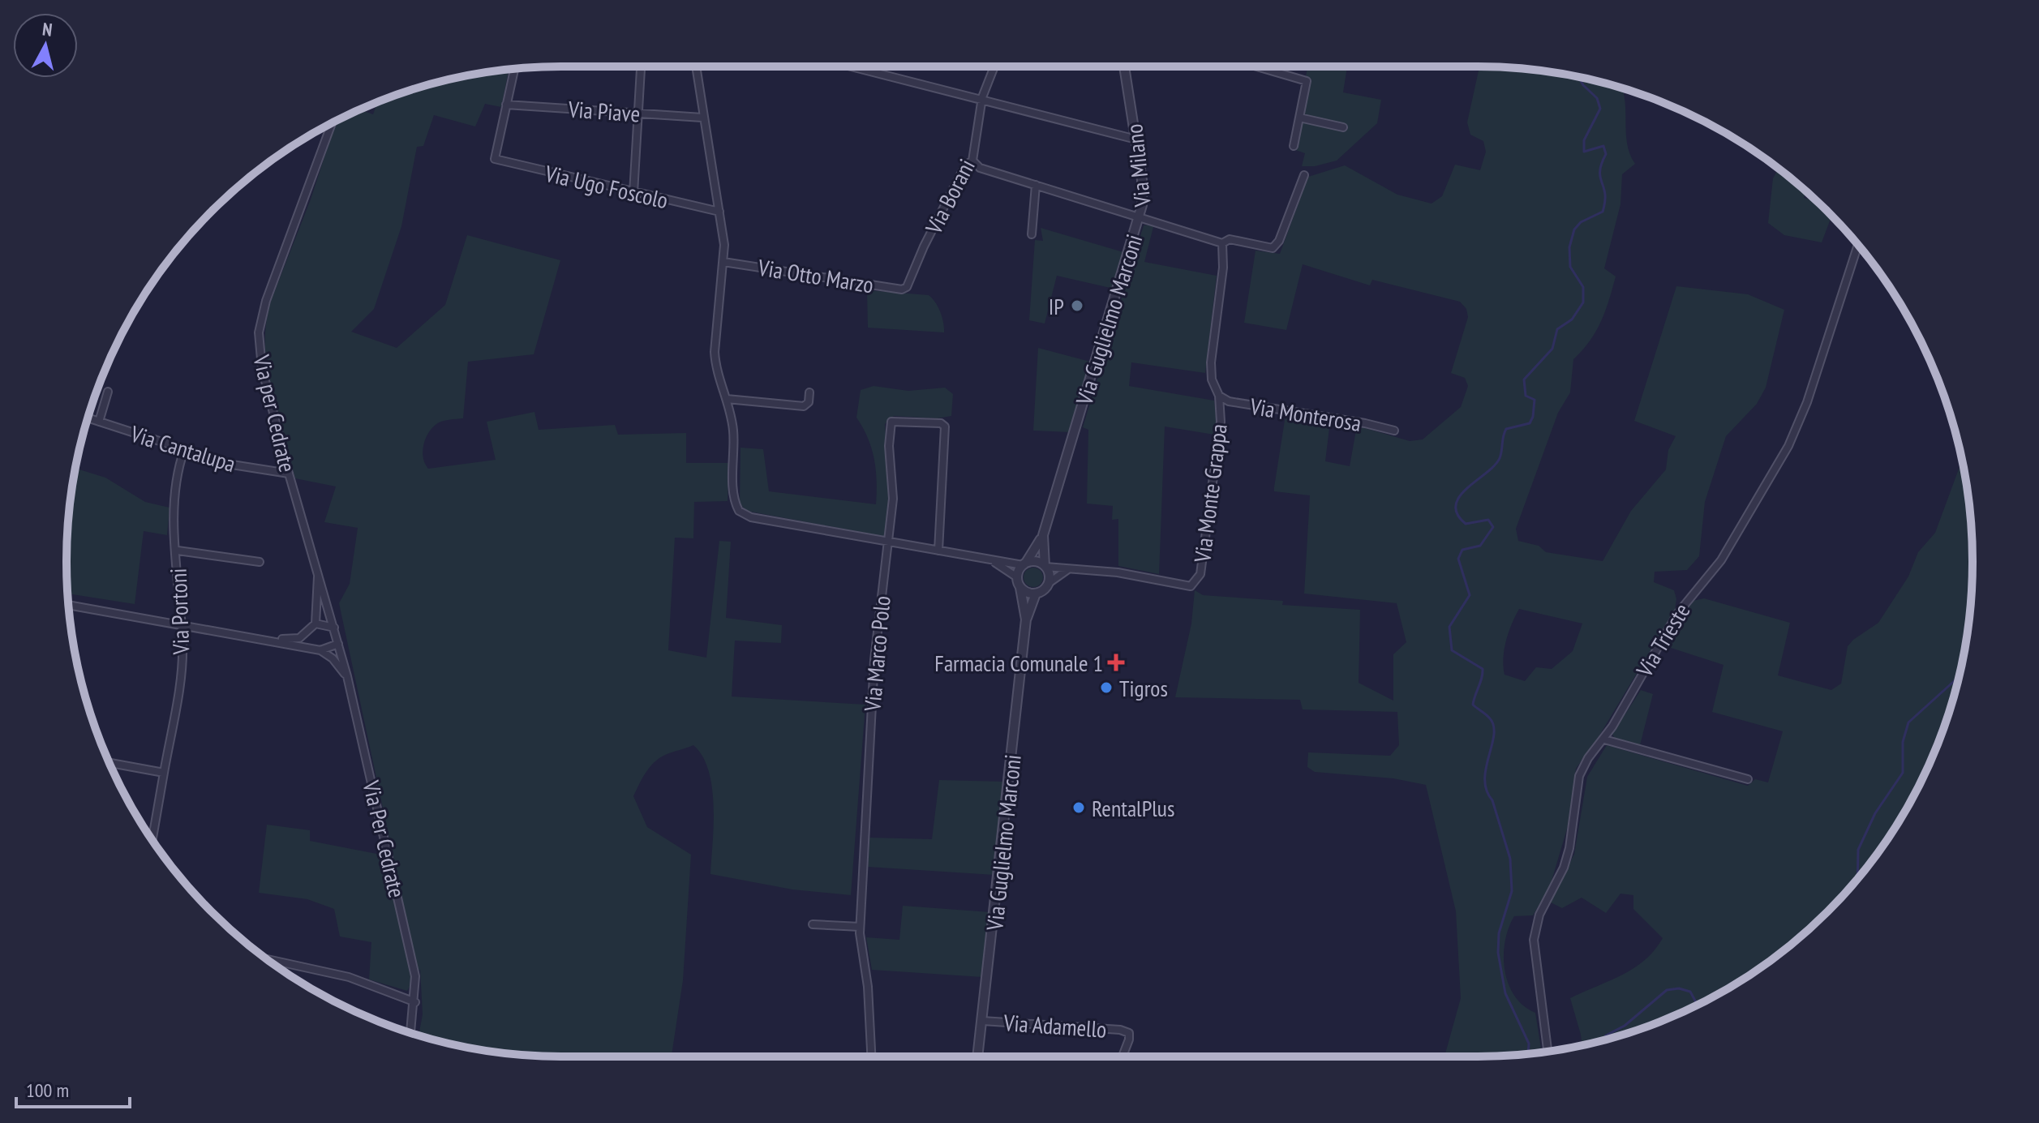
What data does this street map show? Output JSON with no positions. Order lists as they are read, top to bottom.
{
  "streets": {
    "street": [
      "Via Piave",
      "Via Milano",
      "Via Ugo Foscolo",
      "Via Borani",
      "Via Otto Marzo",
      "Via Guglielmo Marconi",
      "Via per Cedrate",
      "Via Monterosa",
      "Via Cantalupa",
      "Via Monte Grappa",
      "Via Portoni",
      "Via Trieste",
      "Via Marco Polo",
      "Via Per Cedrate",
      "Via Adamello"
    ]
  },
  "crossings": [
    ["Via Piave", "Via Ugo Foscolo"],
    ["Via Milano", "Via Guglielmo Marconi"],
    ["Via Milano", "Via Monte Grappa"],
    ["Via Borani", "Via Otto Marzo"],
    ["Via Guglielmo Marconi", "Via Adamello"],
    ["Via per Cedrate", "Via Cantalupa"],
    ["Via per Cedrate", "Via Per Cedrate"],
    ["Via Monterosa", "Via Monte Grappa"],
    ["Via Cantalupa", "Via Portoni"]
  ],
  "places": {
    "other": ["IP", "Tigros", "RentalPlus"],
    "health": ["Farmacia Comunale 1"]
  },
  "scale_bar": "100 m",
  "north": "top"
}
